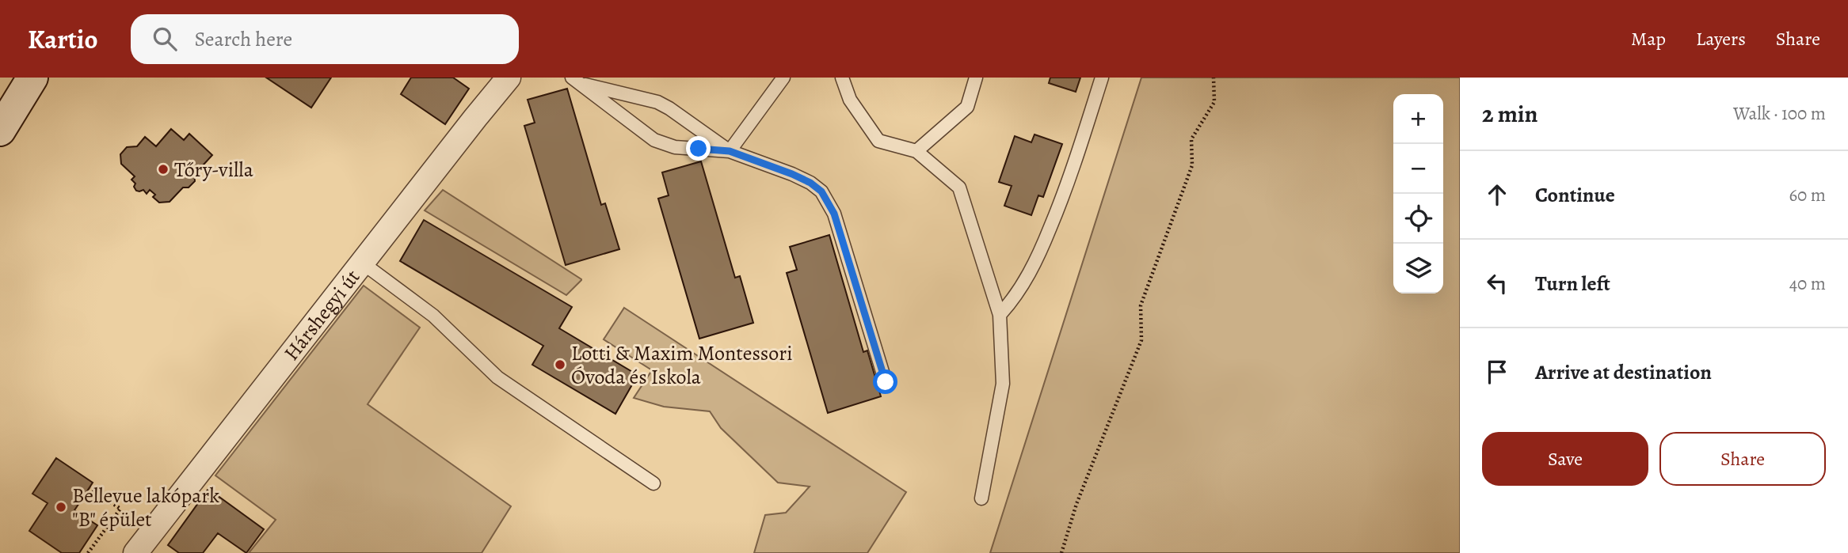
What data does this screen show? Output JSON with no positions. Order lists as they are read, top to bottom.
{
  "streets": {
    "street": ["Hárshegyi út"]
  },
  "places": ["Tőry-villa", "Lotti & Maxim Montessori Óvoda és Iskola", "Bellevue lakópark \"B\" épület"],
  "page": {
    "header": "Kartio",
    "search": "Search here",
    "nav": ["Map", "Layers", "Share"],
    "heading": ["2 min", "Walk · 100 m"],
    "map_buttons": ["+", "−"],
    "list": [
      ["Continue", "60 m"],
      ["Turn left", "40 m"],
      "Arrive at destination"
    ],
    "buttons": ["Save", "Share"]
  }
}
